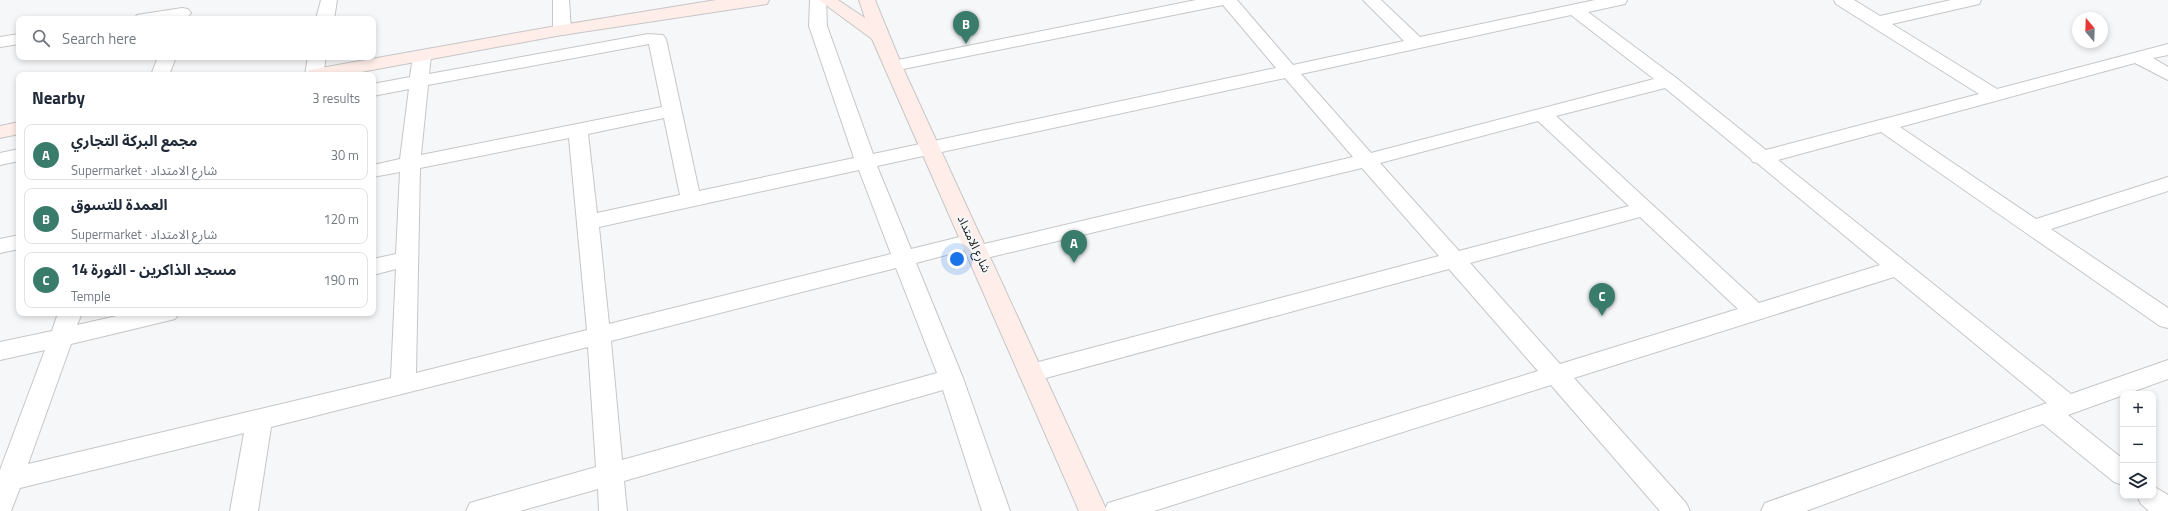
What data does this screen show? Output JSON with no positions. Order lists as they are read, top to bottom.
{
  "streets": {
    "street": ["شارع الامتداد"]
  },
  "north": "top",
  "page": {
    "pins": ["B", "A", "C"],
    "search": "Search here",
    "heading": ["Nearby", "3 results"],
    "list": [
      {
        "mark": "A",
        "name": "مجمع البركة التجاري",
        "note": "Supermarket · شارع الامتداد",
        "value": "30 m"
      },
      {
        "mark": "B",
        "name": "العمدة للتسوق",
        "note": "Supermarket · شارع الامتداد",
        "value": "120 m"
      },
      {
        "mark": "C",
        "name": "مسجد الذاكرين - الثورة 14",
        "note": "Temple",
        "value": "190 m"
      }
    ],
    "map_buttons": ["+", "−"]
  }
}
